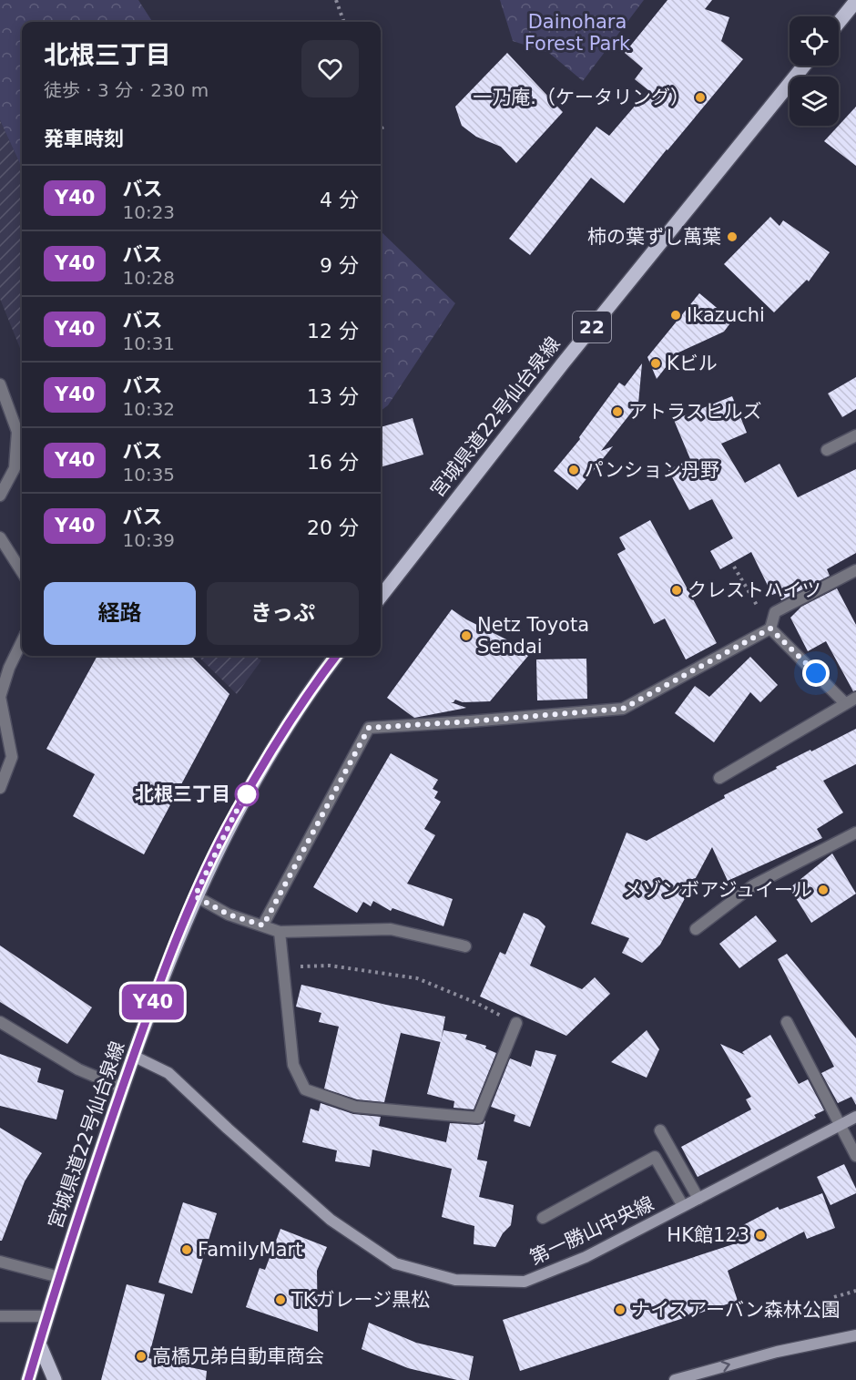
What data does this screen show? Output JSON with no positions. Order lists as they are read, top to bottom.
{
  "streets": {
    "main road": ["22", "宮城県道22号仙台泉線"],
    "street": ["第一勝山中央線"]
  },
  "crossings": [
    ["宮城県道22号仙台泉線", "第一勝山中央線"]
  ],
  "parks": ["Dainohara Forest Park"],
  "places": [
    "一乃庵.（ケータリング）",
    "柿の葉ずし萬葉",
    "Ikazuchi",
    "Kビル",
    "アトラスヒルズ",
    "パンション丹野",
    "クレストハイツ",
    "Netz Toyota Sendai",
    "北根三丁目",
    "メゾンボアジュイール",
    "HK館123",
    "FamilyMart",
    "TKガレージ黒松",
    "ナイスアーバン森林公園",
    "高橋兄弟自動車商会"
  ],
  "lines": ["bus line Y40"],
  "page": {
    "on_map": "Y40",
    "heading": [
      ["北根三丁目", "徒歩 · 3 分 · 230 m"],
      "発車時刻"
    ],
    "list": [
      {
        "mark": "Y40",
        "name": "バス",
        "note": "10:23",
        "value": "4 分"
      },
      {
        "mark": "Y40",
        "name": "バス",
        "note": "10:28",
        "value": "9 分"
      },
      {
        "mark": "Y40",
        "name": "バス",
        "note": "10:31",
        "value": "12 分"
      },
      {
        "mark": "Y40",
        "name": "バス",
        "note": "10:32",
        "value": "13 分"
      },
      {
        "mark": "Y40",
        "name": "バス",
        "note": "10:35",
        "value": "16 分"
      },
      {
        "mark": "Y40",
        "name": "バス",
        "note": "10:39",
        "value": "20 分"
      }
    ],
    "buttons": ["経路", "きっぷ"]
  }
}
